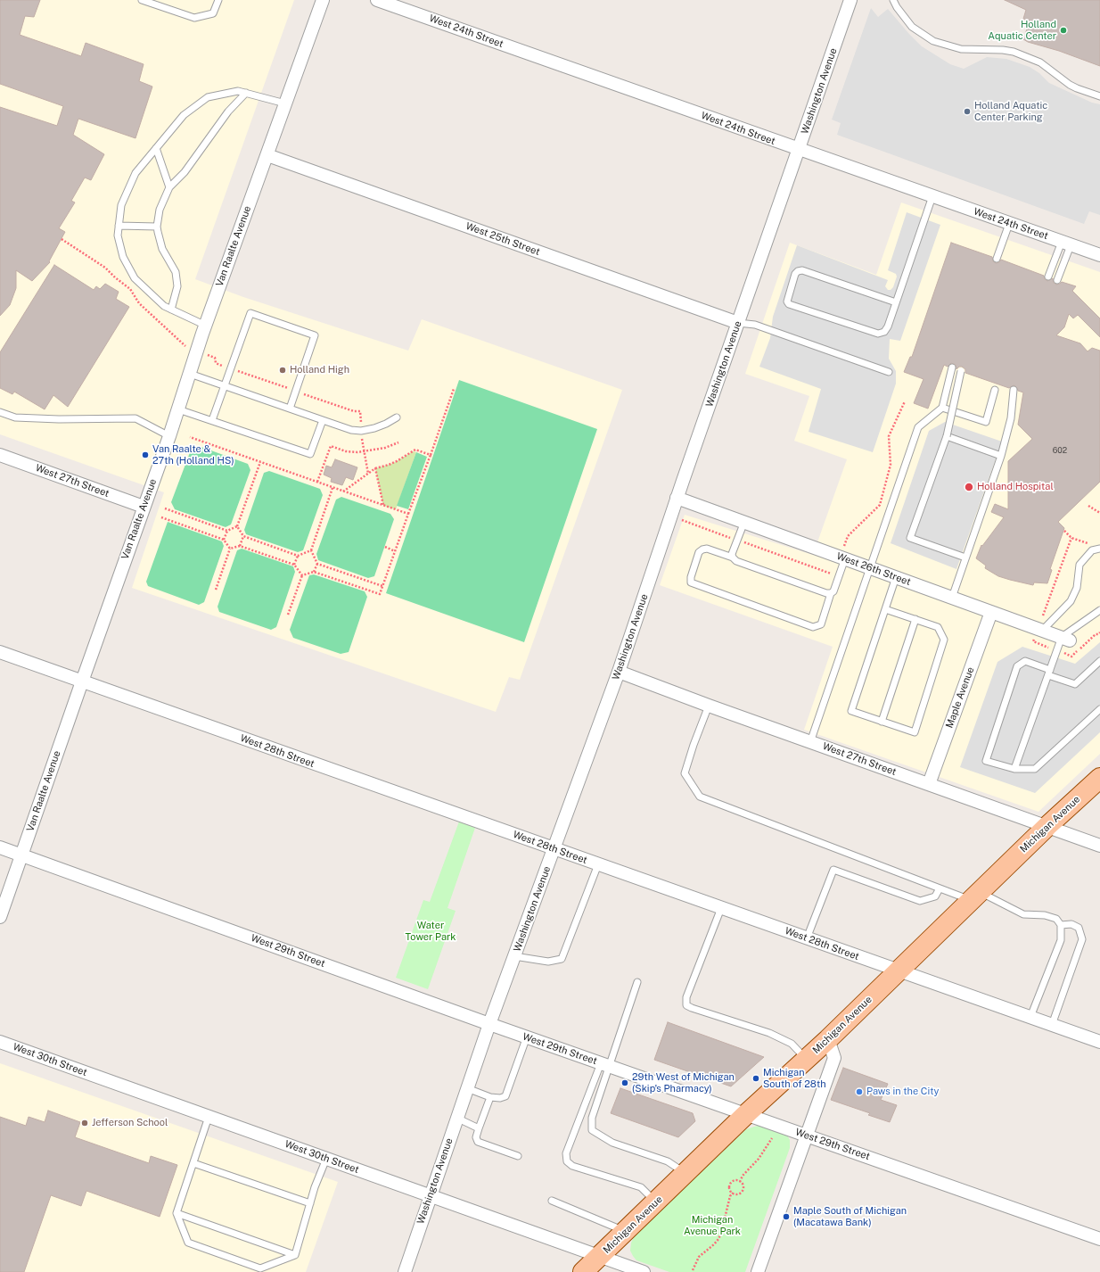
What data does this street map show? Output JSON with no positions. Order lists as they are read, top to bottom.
{
  "streets": {
    "main road": ["Michigan Avenue"],
    "street": [
      "West 24th Street",
      "Washington Avenue",
      "West 25th Street",
      "Van Raalte Avenue",
      "West 27th Street",
      "West 26th Street",
      "Maple Avenue",
      "West 28th Street",
      "West 29th Street",
      "West 30th Street"
    ]
  },
  "crossings": [
    ["West 24th Street", "Washington Avenue"],
    ["Washington Avenue", "West 25th Street"],
    ["Washington Avenue", "West 27th Street"],
    ["Washington Avenue", "West 26th Street"],
    ["Washington Avenue", "West 28th Street"],
    ["Washington Avenue", "West 29th Street"],
    ["Washington Avenue", "West 30th Street"],
    ["West 25th Street", "Van Raalte Avenue"],
    ["Van Raalte Avenue", "West 27th Street"],
    ["Van Raalte Avenue", "West 28th Street"],
    ["Van Raalte Avenue", "West 29th Street"],
    ["West 27th Street", "Maple Avenue"],
    ["West 27th Street", "Michigan Avenue"],
    ["West 26th Street", "Maple Avenue"],
    ["West 28th Street", "Michigan Avenue"],
    ["Michigan Avenue", "West 29th Street"],
    ["Michigan Avenue", "West 30th Street"]
  ],
  "parks": ["Water Tower Park", "Michigan Avenue Park"],
  "places": [
    "Holland Aquatic Center",
    "Holland Aquatic Center Parking",
    "Holland High",
    "Van Raalte & 27th (Holland HS)",
    "Holland Hospital",
    "Michigan South of 28th",
    "29th West of Michigan (Skip's Pharmacy)",
    "Paws in the City",
    "Jefferson School",
    "Maple South of Michigan (Macatawa Bank)"
  ],
  "house_numbers": ["602"]
}
